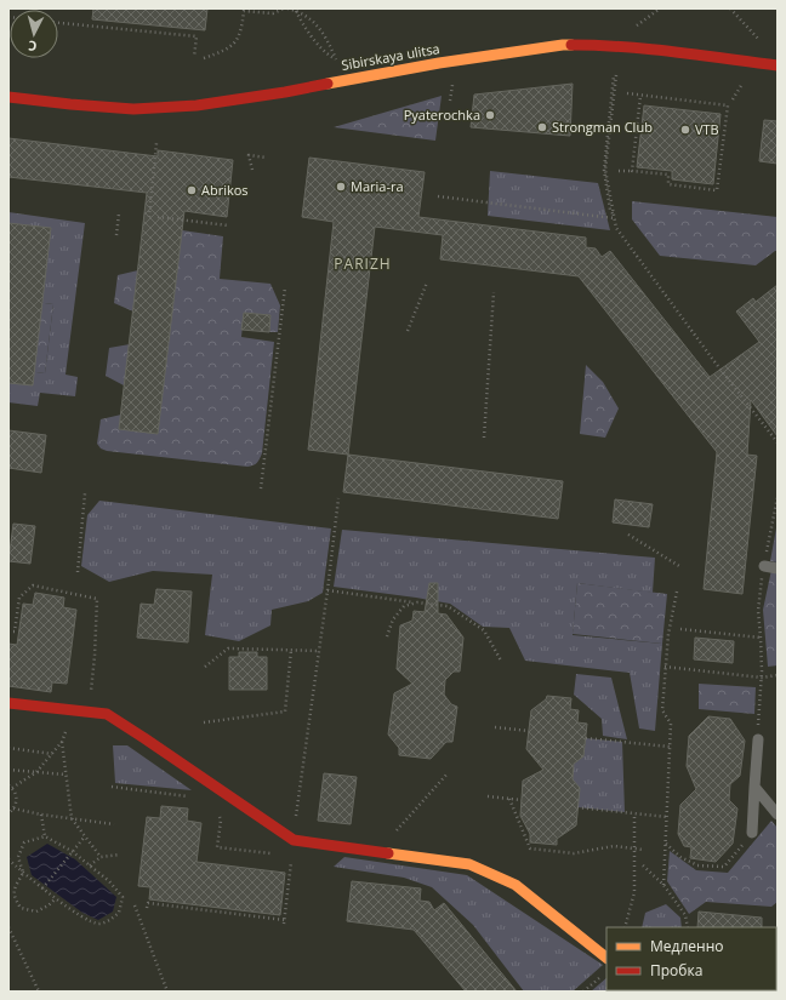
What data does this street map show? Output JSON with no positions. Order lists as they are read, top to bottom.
{
  "streets": {
    "main road": ["Sibirskaya ulitsa"]
  },
  "districts": ["PARIZH"],
  "places": [
    "Pyaterochka",
    "Strongman Club",
    "VTB",
    "Maria-ra",
    "Abrikos"
  ],
  "legend": ["Медленно", "Пробка"],
  "north": "bottom"
}
